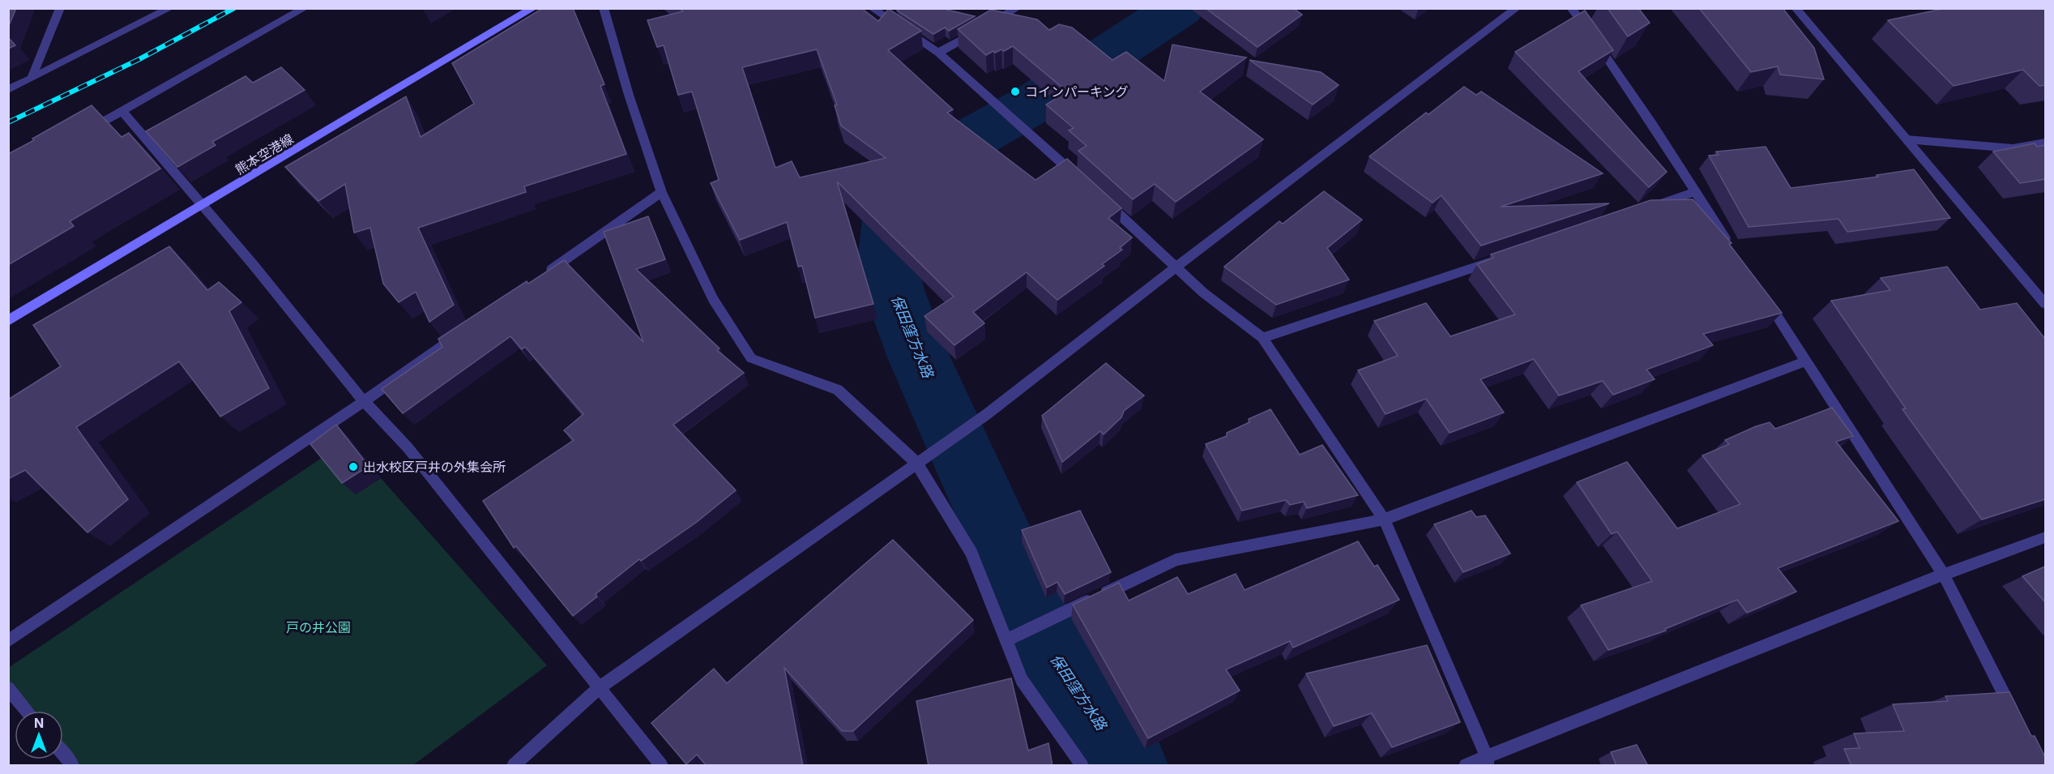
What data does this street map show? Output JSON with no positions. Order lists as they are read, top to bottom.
{
  "streets": {
    "main road": ["熊本空港線"]
  },
  "water": ["保田窪方水路"],
  "parks": ["戸の井公園"],
  "places": ["コインパーキング", "出水校区戸井の外集会所"],
  "north": "top"
}
